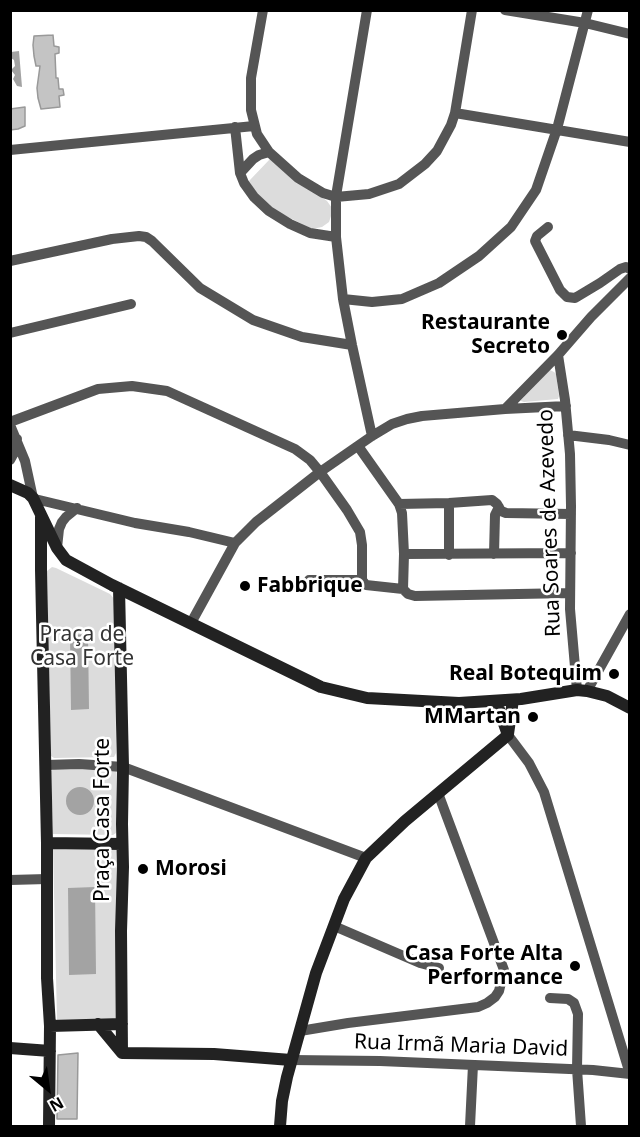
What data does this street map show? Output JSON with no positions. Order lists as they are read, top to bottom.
{
  "streets": {
    "street": ["Rua Soares de Azevedo", "Praça Casa Forte", "Rua Irmã Maria David"]
  },
  "parks": ["Praça de Casa Forte"],
  "places": [
    "Restaurante Secreto",
    "Fabbrique",
    "Real Botequim",
    "MMartan",
    "Morosi",
    "Casa Forte Alta Performance"
  ],
  "north": "bottom right"
}
